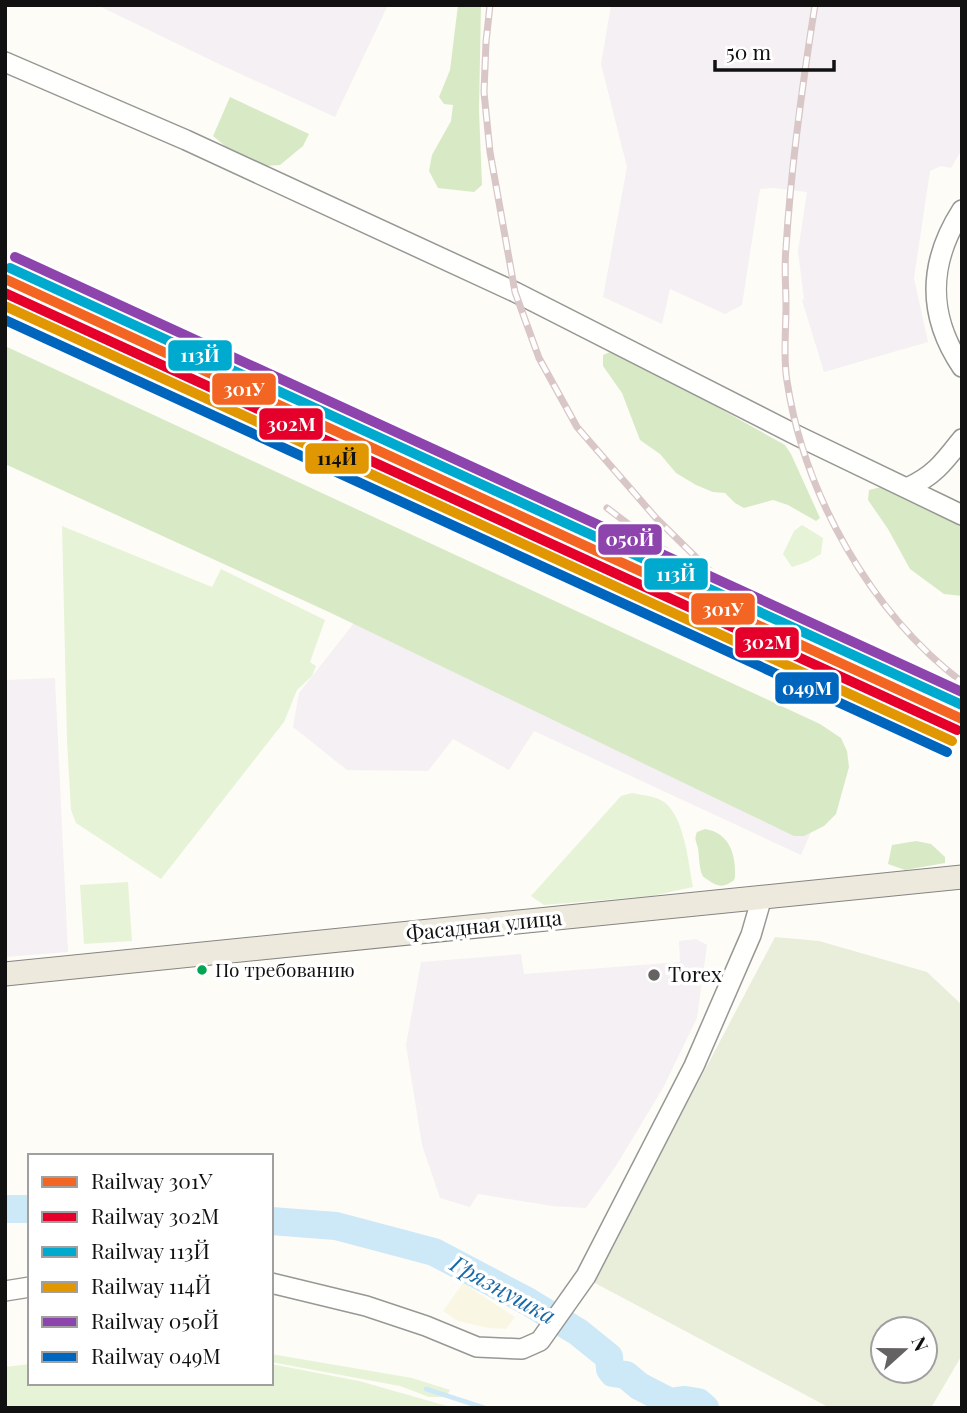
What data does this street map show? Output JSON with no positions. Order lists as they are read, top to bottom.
{
  "streets": {
    "main road": ["Фасадная улица"]
  },
  "water": ["Грязнушка"],
  "places": ["По требованию", "Torex"],
  "lines": [
    "rail line 050Й",
    "rail line 113Й",
    "rail line 301У",
    "rail line 302М",
    "rail line 114Й",
    "rail line 049М"
  ],
  "legend": [
    "Railway 301У",
    "Railway 302М",
    "Railway 113Й",
    "Railway 114Й",
    "Railway 050Й",
    "Railway 049М"
  ],
  "scale_bar": "50 m",
  "north": "right"
}
